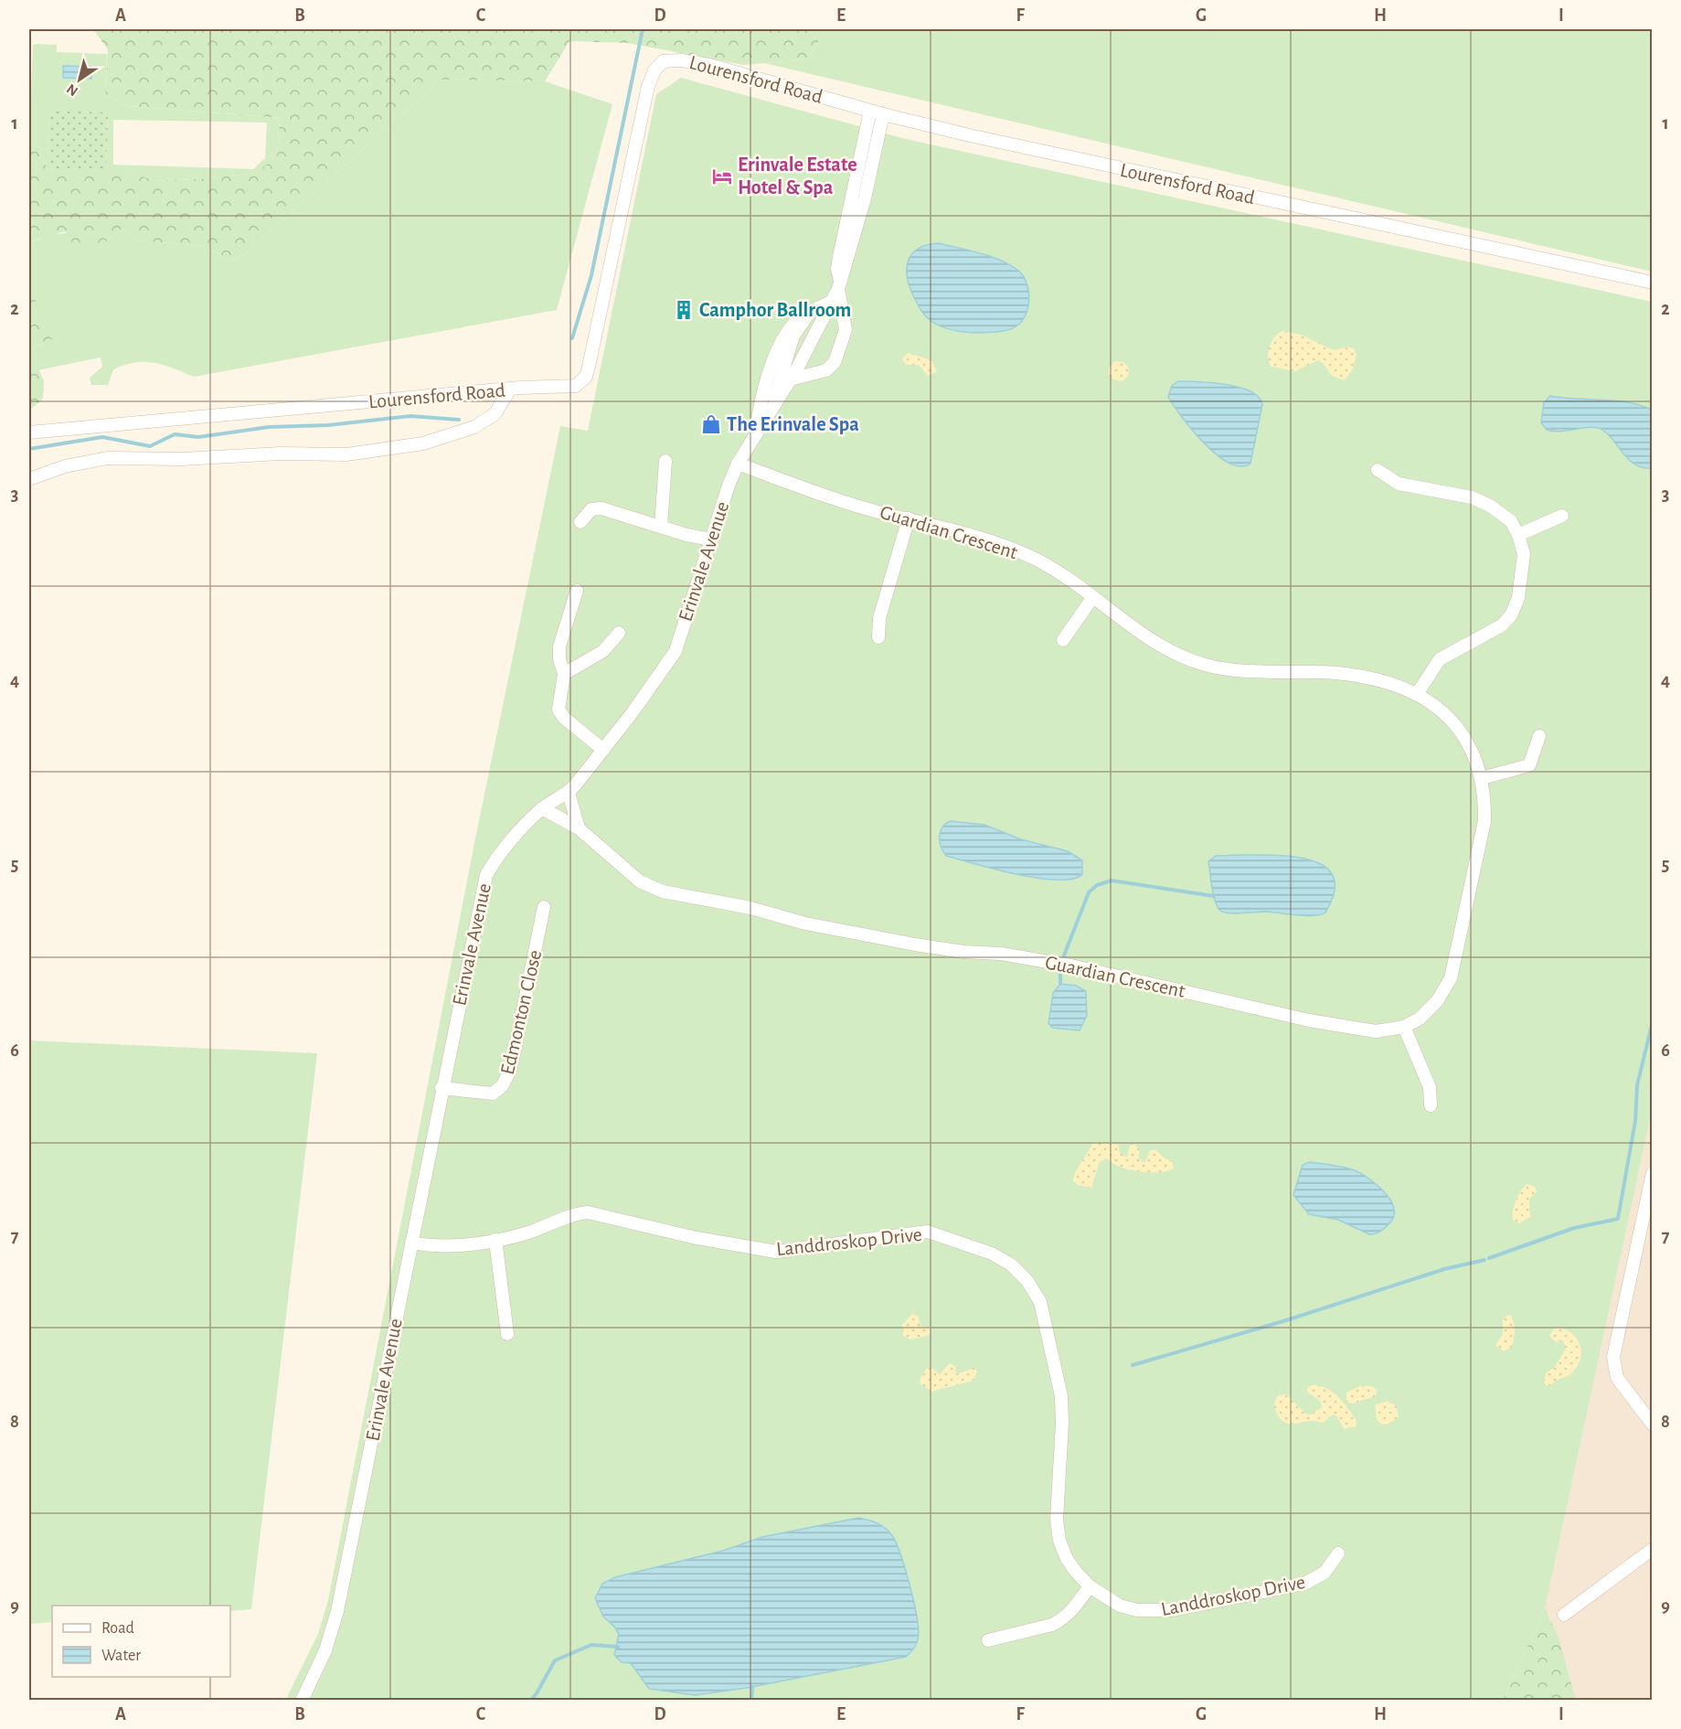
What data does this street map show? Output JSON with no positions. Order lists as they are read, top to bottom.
{
  "streets": {
    "street": [
      "Lourensford Road",
      "Guardian Crescent",
      "Erinvale Avenue",
      "Edmonton Close",
      "Landdroskop Drive"
    ]
  },
  "crossings": [
    ["Lourensford Road", "Erinvale Avenue"],
    ["Guardian Crescent", "Erinvale Avenue"],
    ["Erinvale Avenue", "Edmonton Close"],
    ["Erinvale Avenue", "Landdroskop Drive"]
  ],
  "places": {
    "hotel": ["Erinvale Estate Hotel & Spa"],
    "building": ["Camphor Ballroom"],
    "shop": ["The Erinvale Spa"]
  },
  "legend": ["Road", "Water"],
  "north": "bottom left",
  "grid": {
    "columns": [
      "A",
      "B",
      "C",
      "D",
      "E",
      "F",
      "G",
      "H",
      "I"
    ],
    "rows": [
      "1",
      "2",
      "3",
      "4",
      "5",
      "6",
      "7",
      "8",
      "9"
    ]
  }
}
